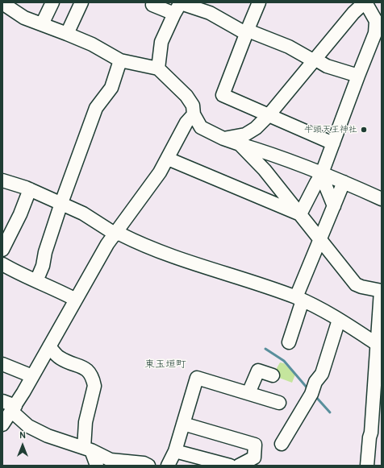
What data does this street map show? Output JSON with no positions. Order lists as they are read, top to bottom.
{
  "districts": ["東玉垣町"],
  "places": ["牛頭天王神社"],
  "north": "top"
}
